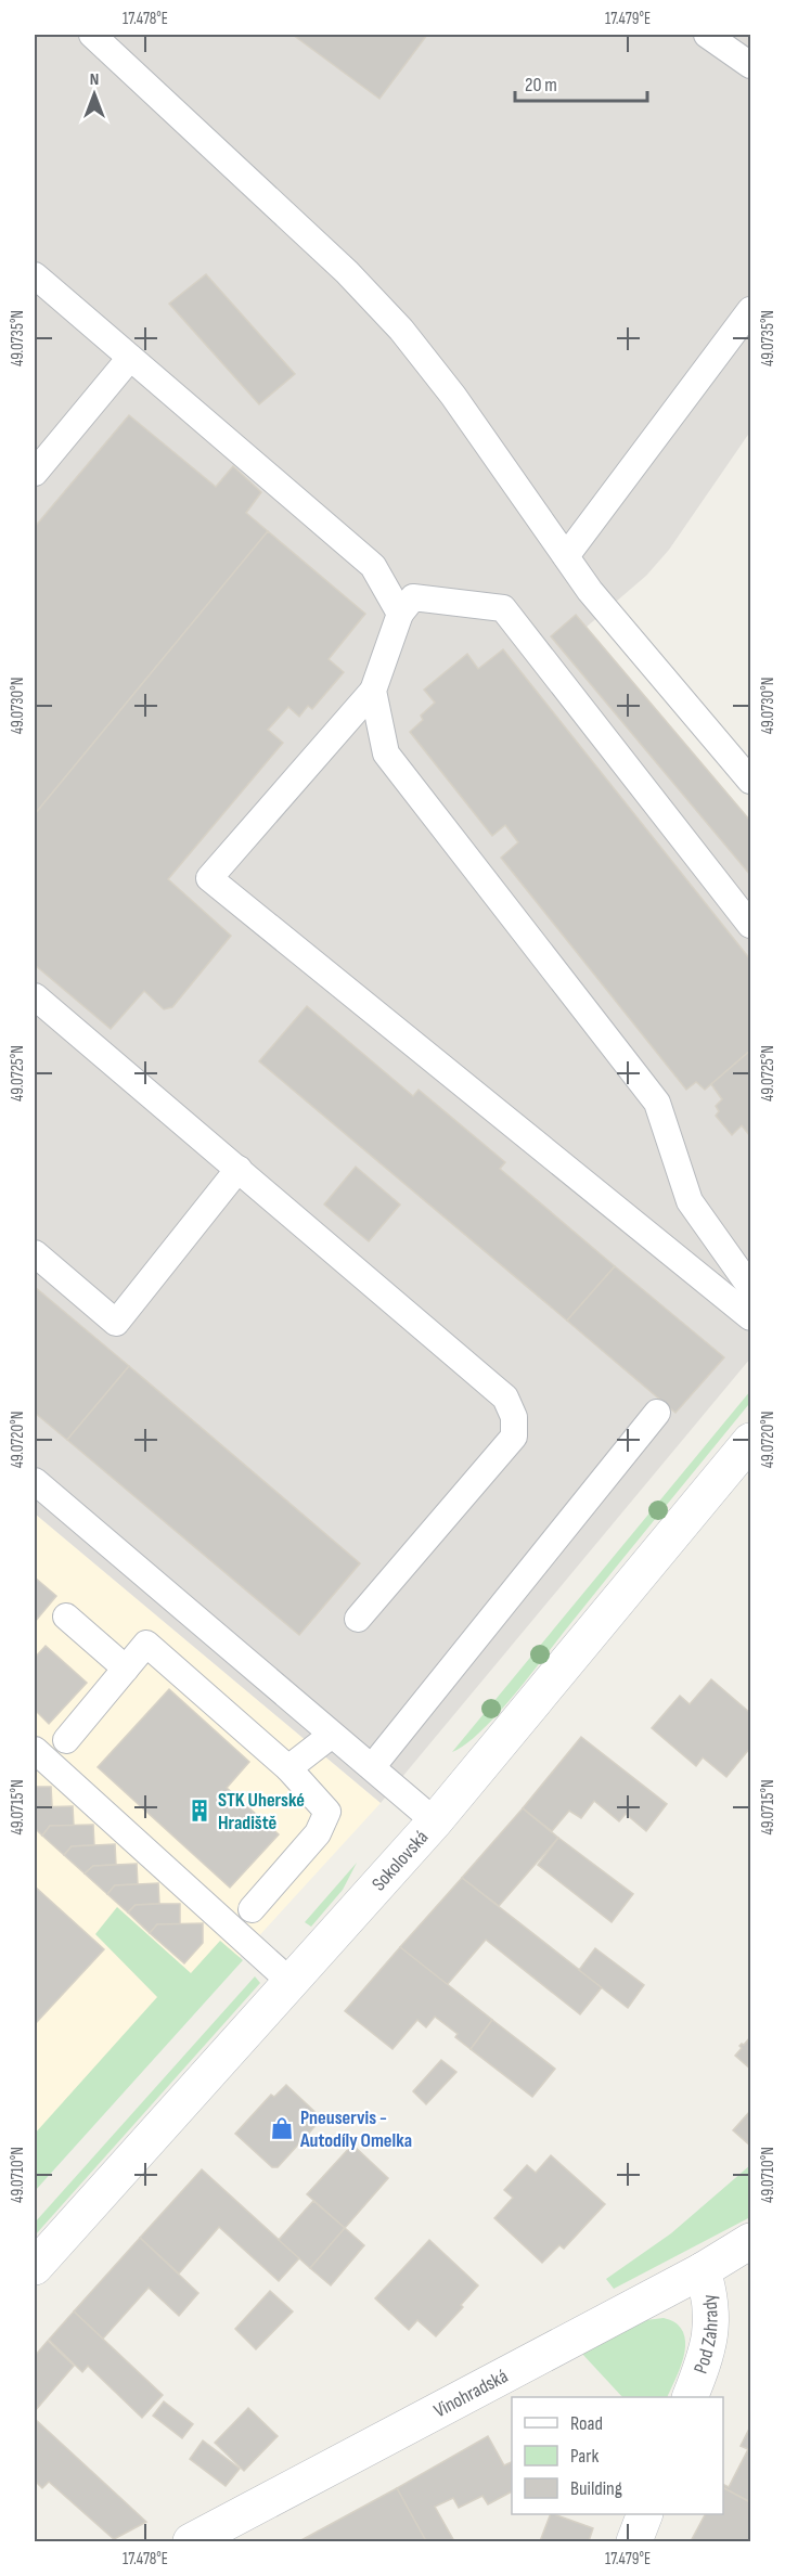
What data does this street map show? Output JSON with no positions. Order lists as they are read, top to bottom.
{
  "streets": {
    "main road": ["Sokolovská", "Pod Zahrady", "Vinohradská"]
  },
  "crossings": [
    ["Pod Zahrady", "Vinohradská"]
  ],
  "places": {
    "building": ["STK Uherské Hradiště"],
    "shop": ["Pneuservis - Autodíly Omelka"]
  },
  "legend": ["Road", "Park", "Building"],
  "scale_bar": "20 m",
  "north": "top",
  "coordinates": [
    "17.478°E",
    "17.479°E",
    "49.0735°N",
    "49.0730°N",
    "49.0725°N",
    "49.0720°N",
    "49.0715°N",
    "49.0710°N"
  ]
}
